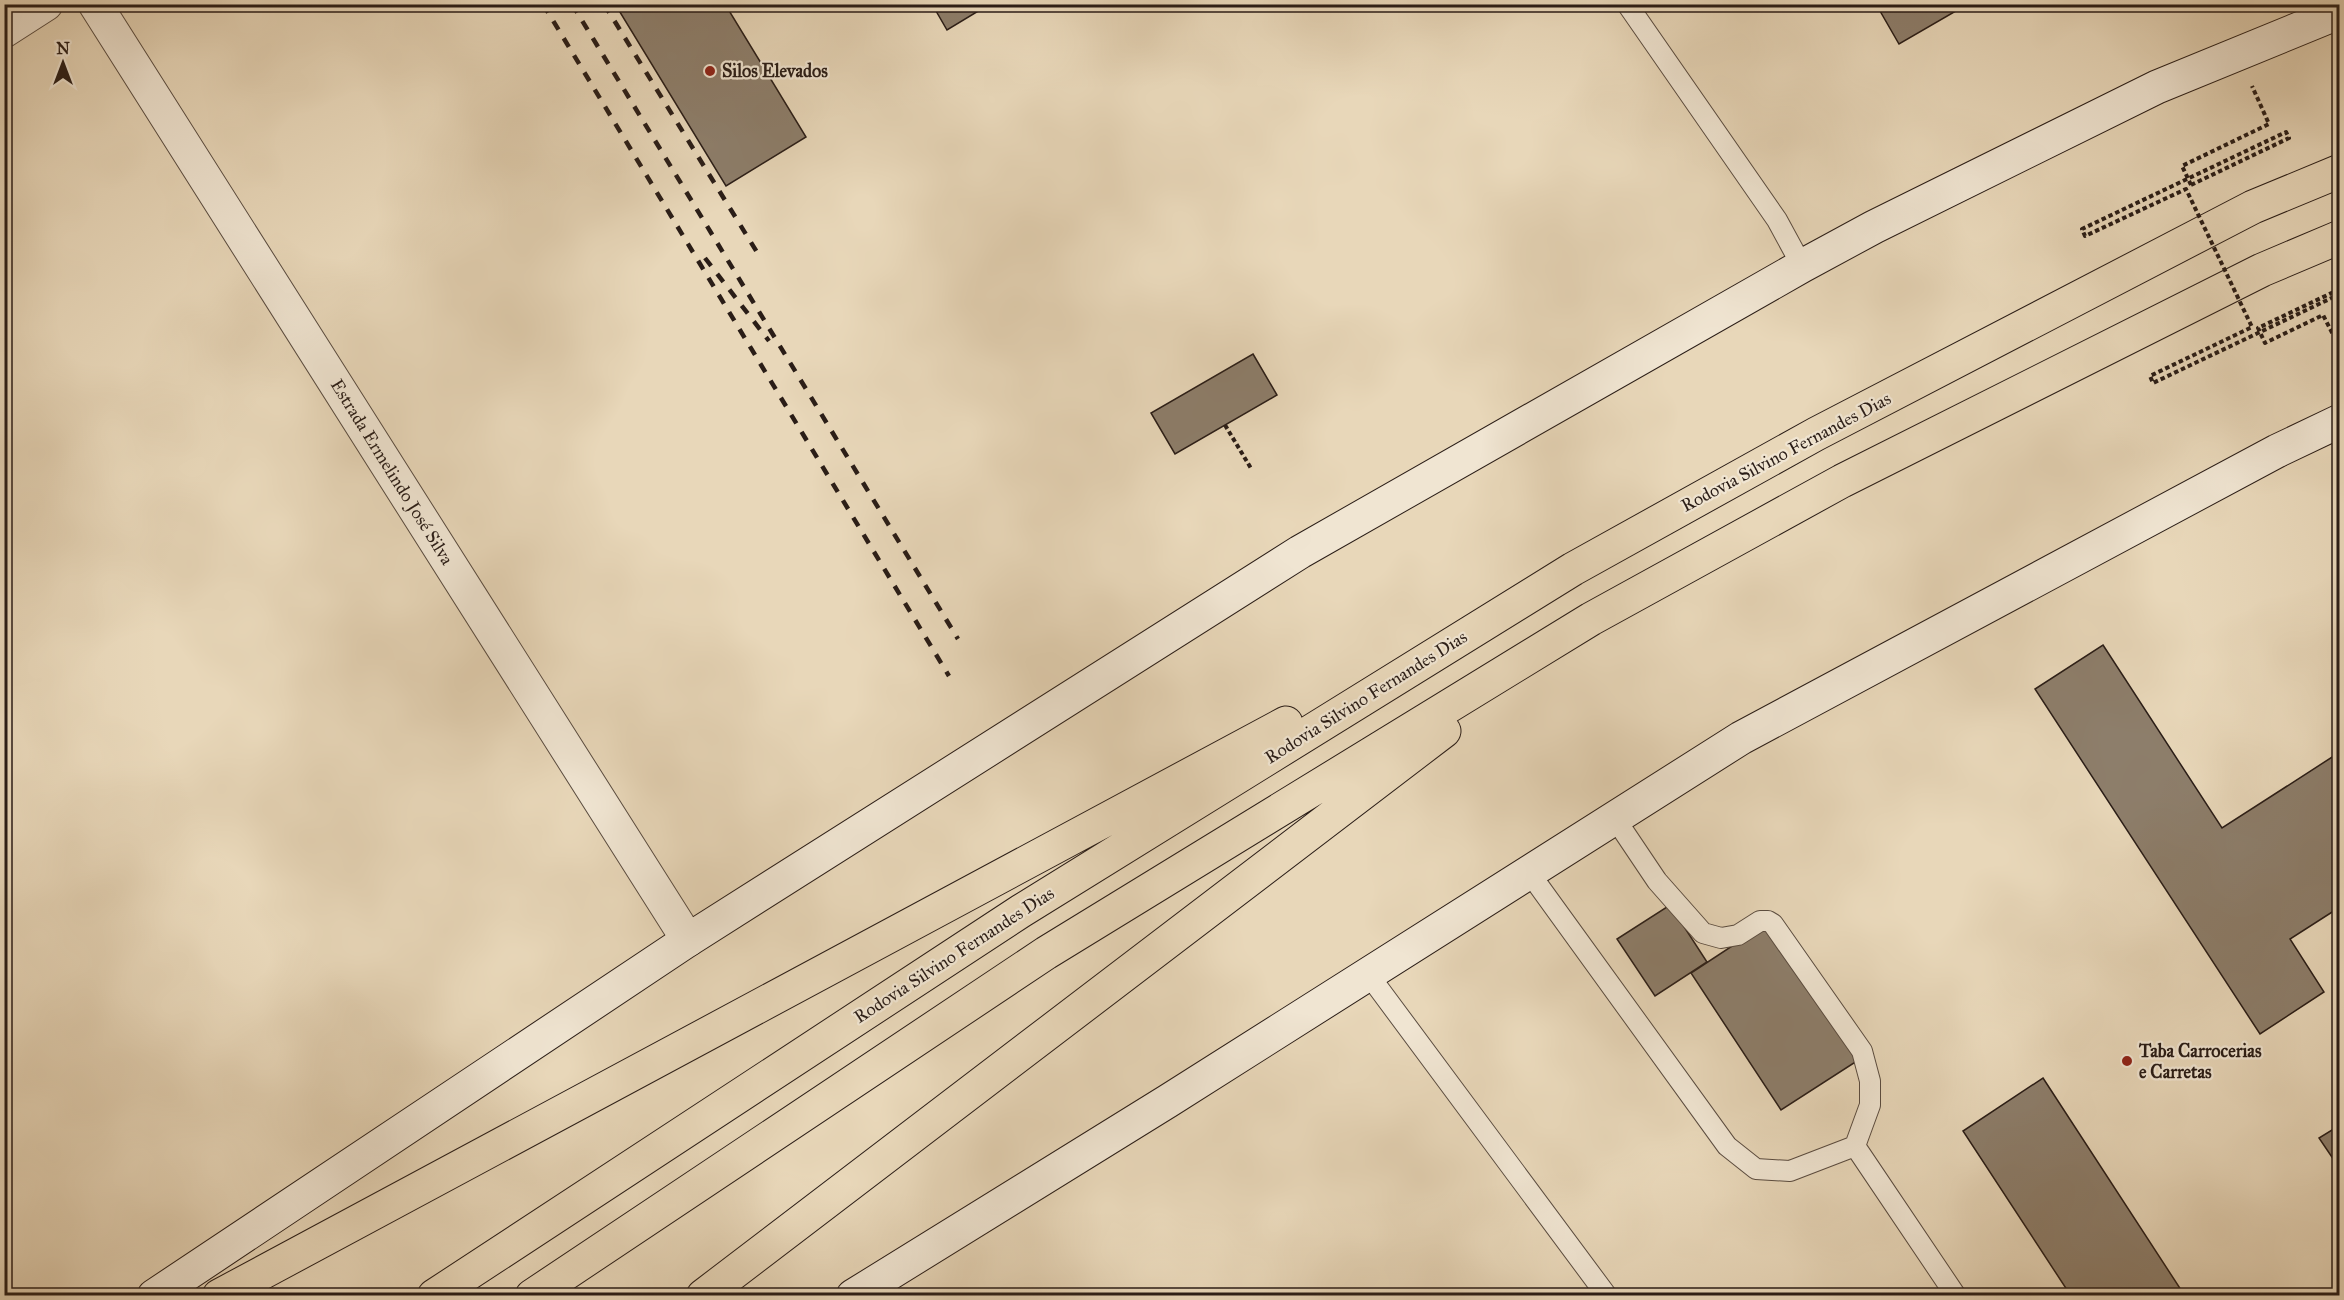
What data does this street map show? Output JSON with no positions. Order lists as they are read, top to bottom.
{
  "streets": {
    "highway": ["Rodovia Silvino Fernandes Dias"],
    "street": ["Estrada Ermelindo José Silva"]
  },
  "places": ["Silos Elevados", "Taba Carrocerias e Carretas"],
  "north": "top"
}
